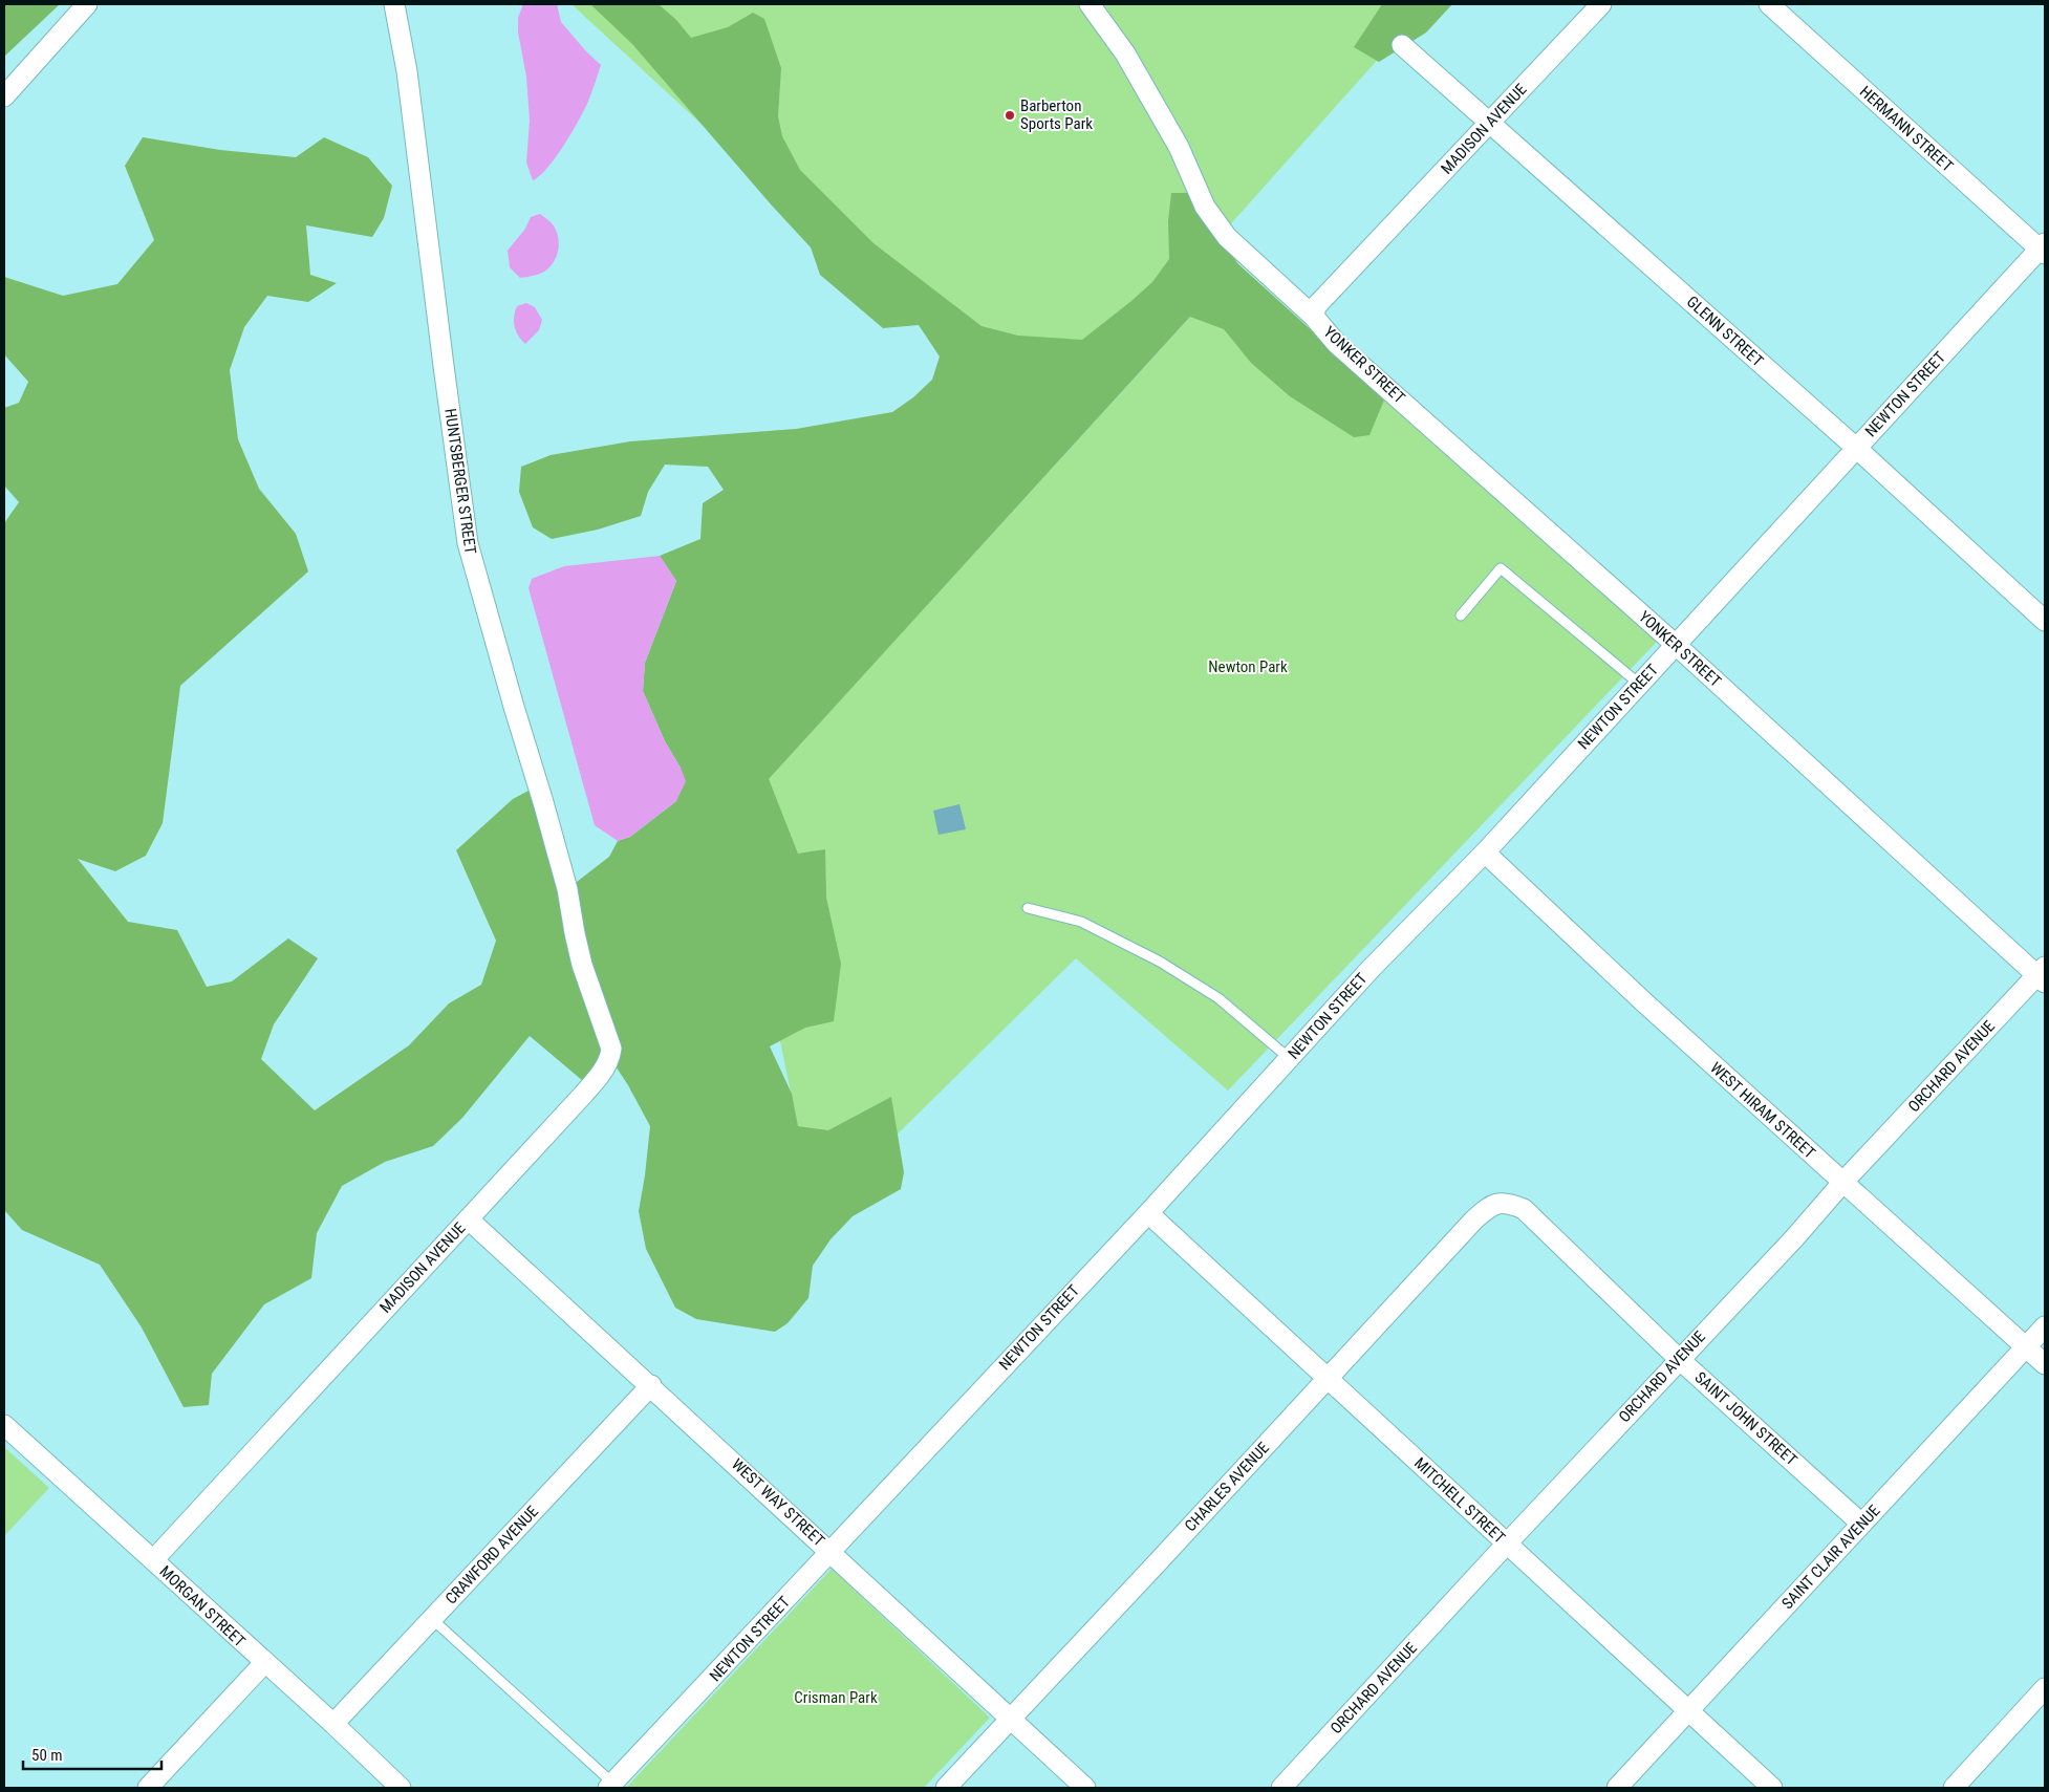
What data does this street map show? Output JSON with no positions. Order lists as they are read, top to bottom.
{
  "streets": {
    "street": [
      "MADISON AVENUE",
      "HERMANN STREET",
      "GLENN STREET",
      "YONKER STREET",
      "NEWTON STREET",
      "HUNTSBERGER STREET",
      "ORCHARD AVENUE",
      "WEST HIRAM STREET",
      "SAINT JOHN STREET",
      "CHARLES AVENUE",
      "MITCHELL STREET",
      "WEST WAY STREET",
      "CRAWFORD AVENUE",
      "SAINT CLAIR AVENUE",
      "MORGAN STREET"
    ]
  },
  "crossings": [
    ["MADISON AVENUE", "GLENN STREET"],
    ["MADISON AVENUE", "YONKER STREET"],
    ["MADISON AVENUE", "HUNTSBERGER STREET"],
    ["MADISON AVENUE", "WEST WAY STREET"],
    ["MADISON AVENUE", "MORGAN STREET"],
    ["HERMANN STREET", "NEWTON STREET"],
    ["GLENN STREET", "NEWTON STREET"],
    ["YONKER STREET", "NEWTON STREET"],
    ["YONKER STREET", "ORCHARD AVENUE"],
    ["NEWTON STREET", "WEST HIRAM STREET"],
    ["NEWTON STREET", "MITCHELL STREET"],
    ["NEWTON STREET", "WEST WAY STREET"],
    ["ORCHARD AVENUE", "WEST HIRAM STREET"],
    ["ORCHARD AVENUE", "SAINT JOHN STREET"],
    ["ORCHARD AVENUE", "MITCHELL STREET"],
    ["WEST HIRAM STREET", "SAINT CLAIR AVENUE"],
    ["SAINT JOHN STREET", "CHARLES AVENUE"],
    ["SAINT JOHN STREET", "SAINT CLAIR AVENUE"],
    ["CHARLES AVENUE", "MITCHELL STREET"],
    ["CHARLES AVENUE", "WEST WAY STREET"],
    ["MITCHELL STREET", "SAINT CLAIR AVENUE"],
    ["WEST WAY STREET", "CRAWFORD AVENUE"],
    ["CRAWFORD AVENUE", "MORGAN STREET"]
  ],
  "parks": ["Newton Park", "Crisman Park"],
  "places": ["Barberton Sports Park"],
  "scale_bar": "50 m"
}
